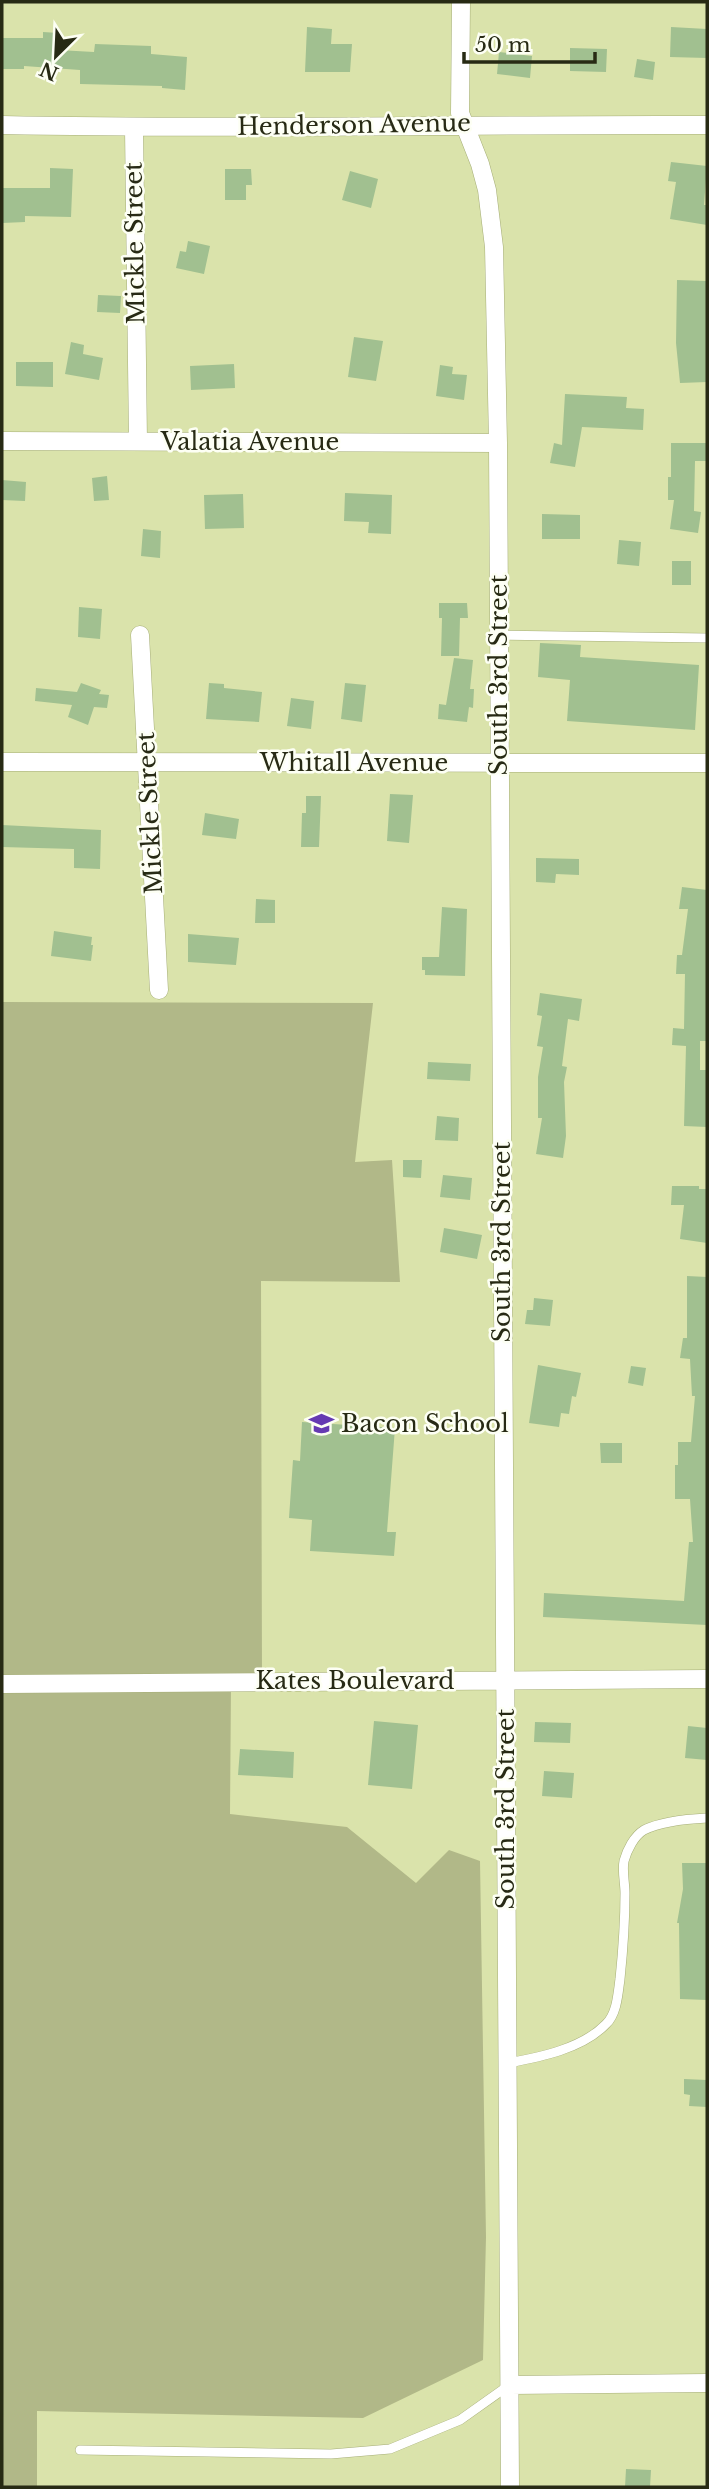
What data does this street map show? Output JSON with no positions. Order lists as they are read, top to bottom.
{
  "streets": {
    "street": [
      "Henderson Avenue",
      "Mickle Street",
      "Valatia Avenue",
      "South 3rd Street",
      "Whitall Avenue",
      "Kates Boulevard"
    ]
  },
  "crossings": [
    ["Henderson Avenue", "Mickle Street"],
    ["Henderson Avenue", "South 3rd Street"],
    ["Mickle Street", "Valatia Avenue"],
    ["Mickle Street", "Whitall Avenue"],
    ["Valatia Avenue", "South 3rd Street"],
    ["South 3rd Street", "Whitall Avenue"],
    ["South 3rd Street", "Kates Boulevard"]
  ],
  "places": {
    "school or university": ["Bacon School"]
  },
  "scale_bar": "50 m",
  "north": "bottom left"
}
